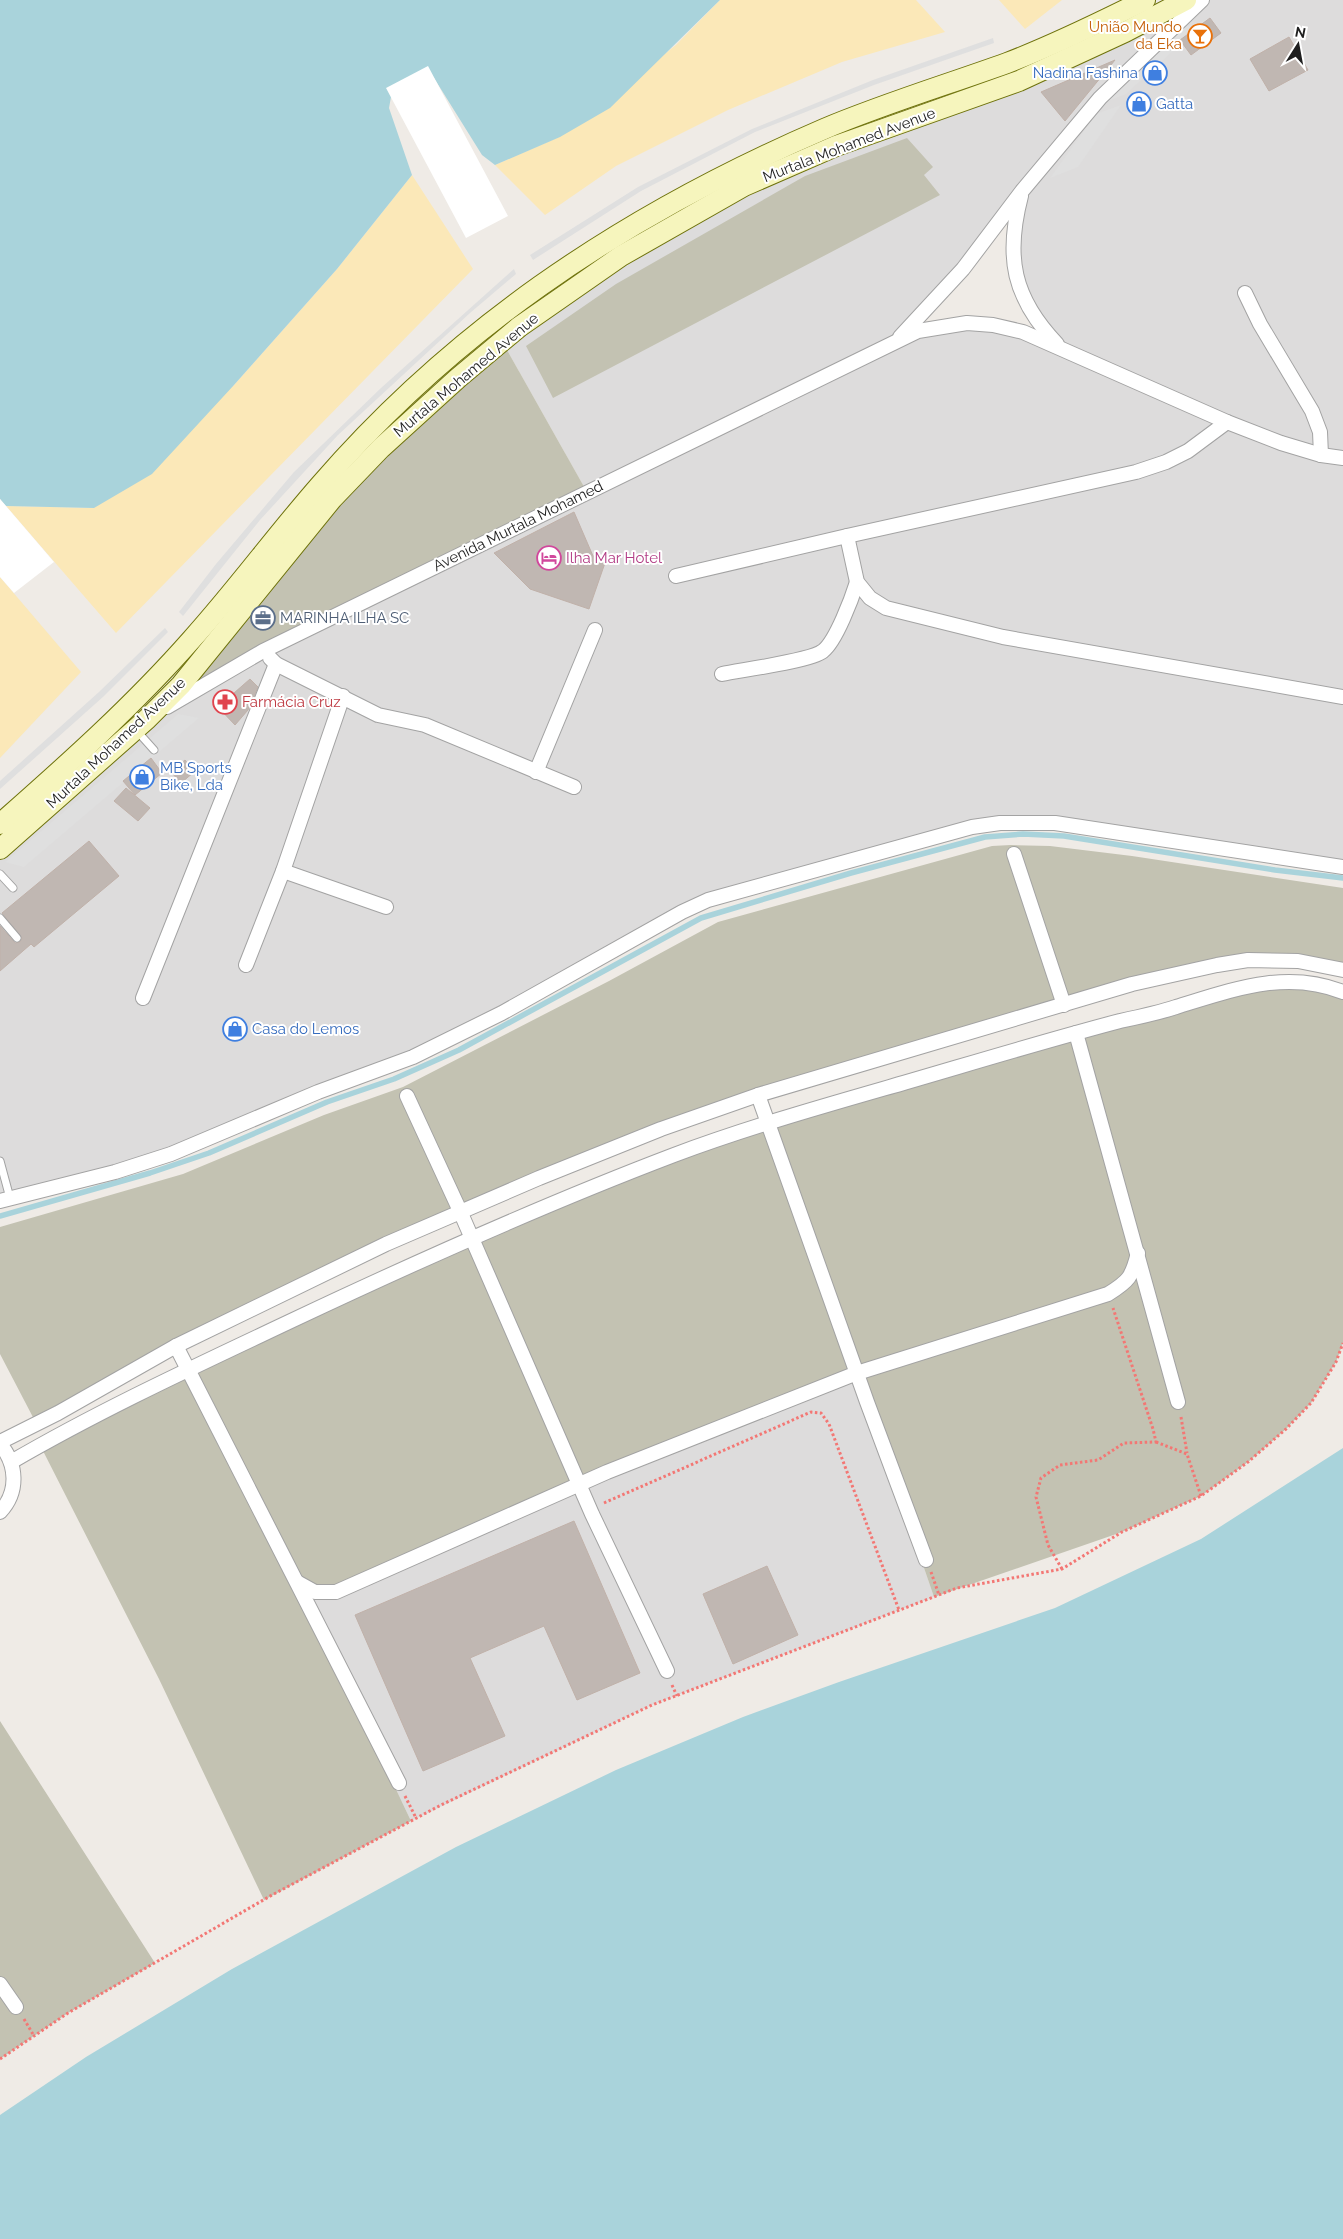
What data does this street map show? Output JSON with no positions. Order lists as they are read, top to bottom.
{
  "streets": {
    "street": ["Murtala Mohamed Avenue", "Avenida Murtala Mohamed"]
  },
  "crossings": [
    ["Murtala Mohamed Avenue", "Avenida Murtala Mohamed"]
  ],
  "places": {
    "bar": ["União Mundo da Eka"],
    "shop": [
      "Nadina Fashina",
      "Gatta",
      "MB Sports Bike, Lda",
      "Casa do Lemos"
    ],
    "hotel": ["Ilha Mar Hotel"],
    "office": ["MARINHA ILHA SC"],
    "pharmacy": ["Farmácia Cruz"]
  },
  "north": "top"
}
